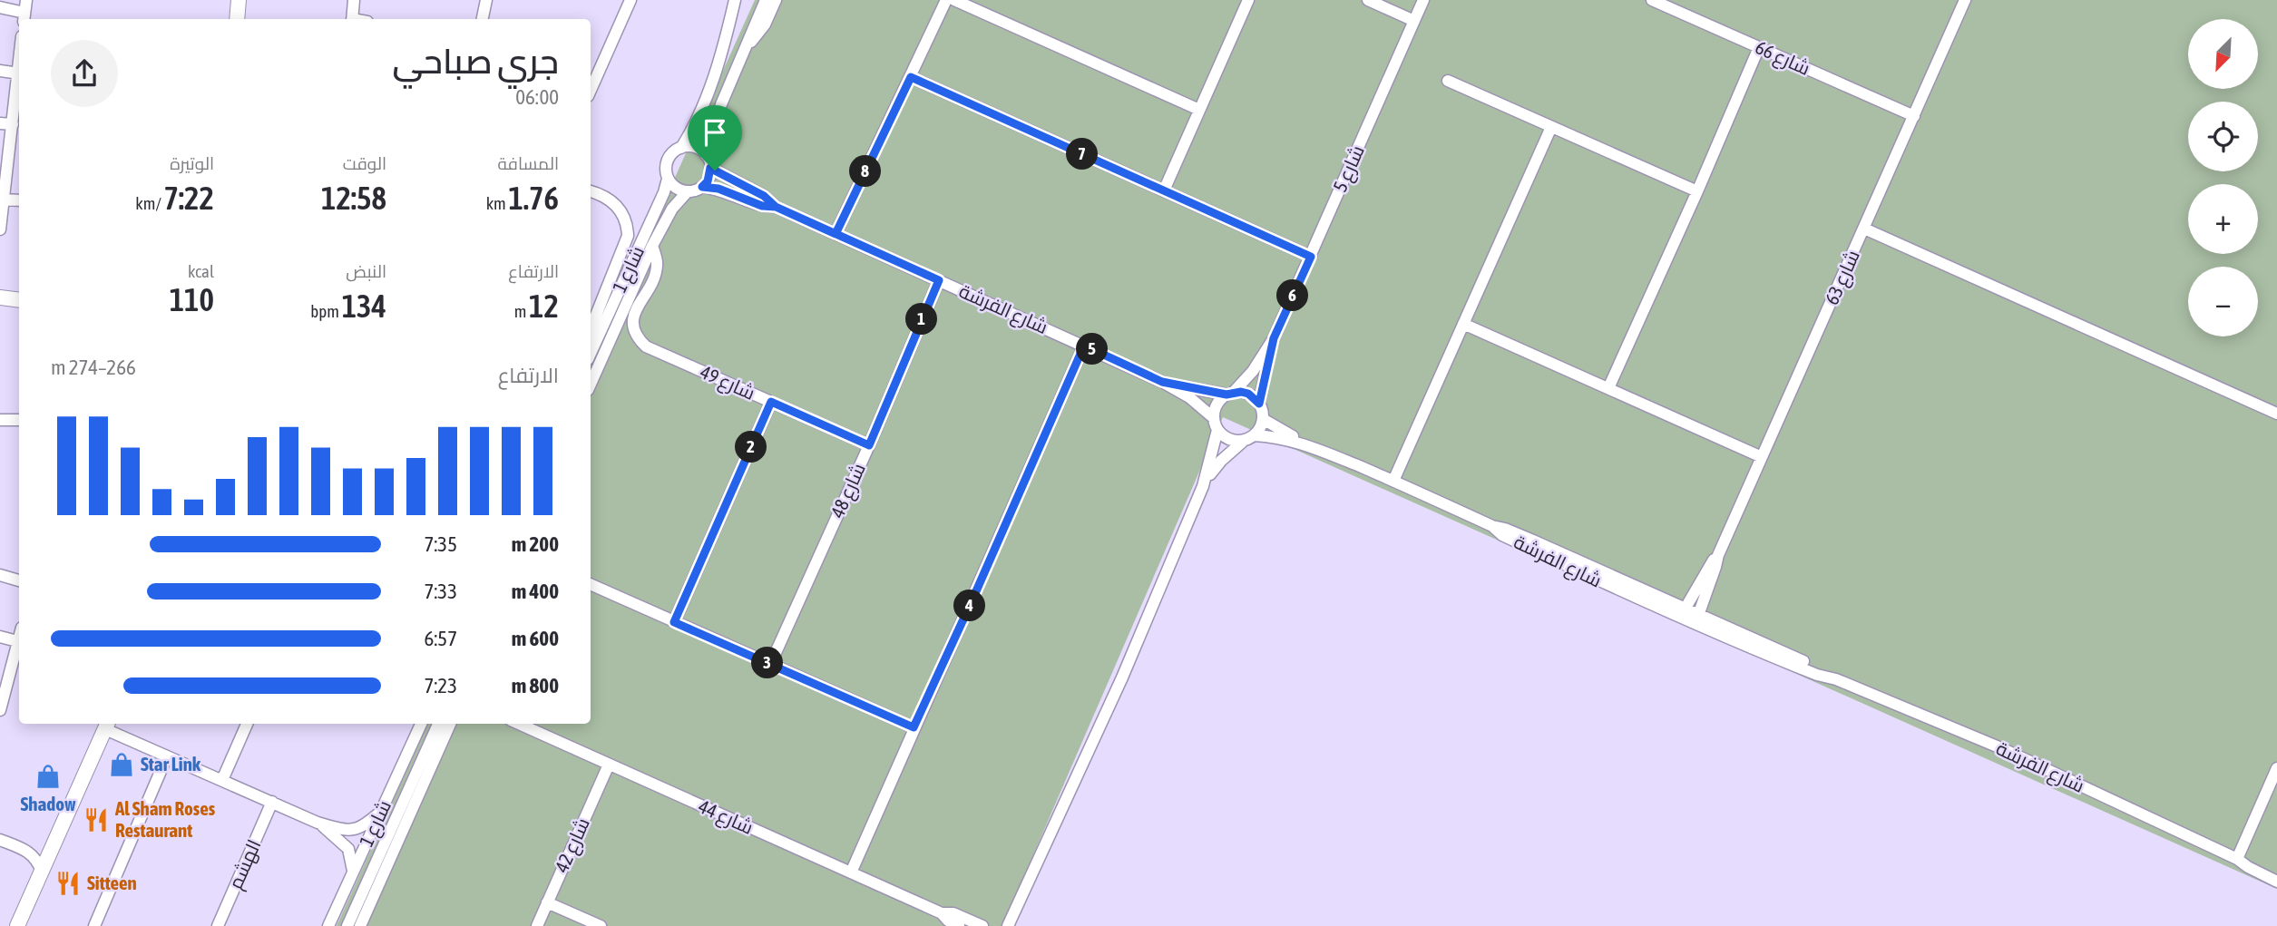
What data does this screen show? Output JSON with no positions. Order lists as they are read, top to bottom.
{
  "streets": {
    "street": [
      "شارع 66",
      "شارع 5",
      "شارع 1",
      "شارع 63",
      "شارع الفرشة",
      "شارع 49",
      "شارع 48",
      "شارع 44",
      "شارع 42",
      "الهشم"
    ]
  },
  "crossings": [
    ["شارع 66", "شارع 63"],
    ["شارع 5", "شارع الفرشة"],
    ["شارع 1", "شارع الفرشة"],
    ["شارع 1", "شارع 49"],
    ["شارع 63", "شارع الفرشة"],
    ["شارع الفرشة", "شارع 48"],
    ["شارع 49", "شارع 48"],
    ["شارع 44", "شارع 42"]
  ],
  "places": {
    "shop": ["Star Link", "Shadow"],
    "restaurant": ["Al Sham Roses Restaurant", "Sitteen"]
  },
  "north": "bottom left",
  "page": {
    "map_buttons": ["+", "−"],
    "heading": ["جري صباحي", "06:00"],
    "stats": [
      ["المسافة", "1.76 km"],
      ["الوقت", "12:58"],
      ["الوتيرة", "7:22 /km"],
      ["الارتفاع", "12 m"],
      ["النبض", "134 bpm"],
      ["kcal", "110"]
    ],
    "pins": [
      "7",
      "8",
      "6",
      "1",
      "5",
      "2",
      "4",
      "3"
    ],
    "chart": ["الارتفاع", "266–274 m"],
    "list": [
      {
        "name": "200 m",
        "note": "7:35"
      },
      {
        "name": "400 m",
        "note": "7:33"
      },
      {
        "name": "600 m",
        "note": "6:57"
      },
      {
        "name": "800 m",
        "note": "7:23"
      }
    ]
  }
}
